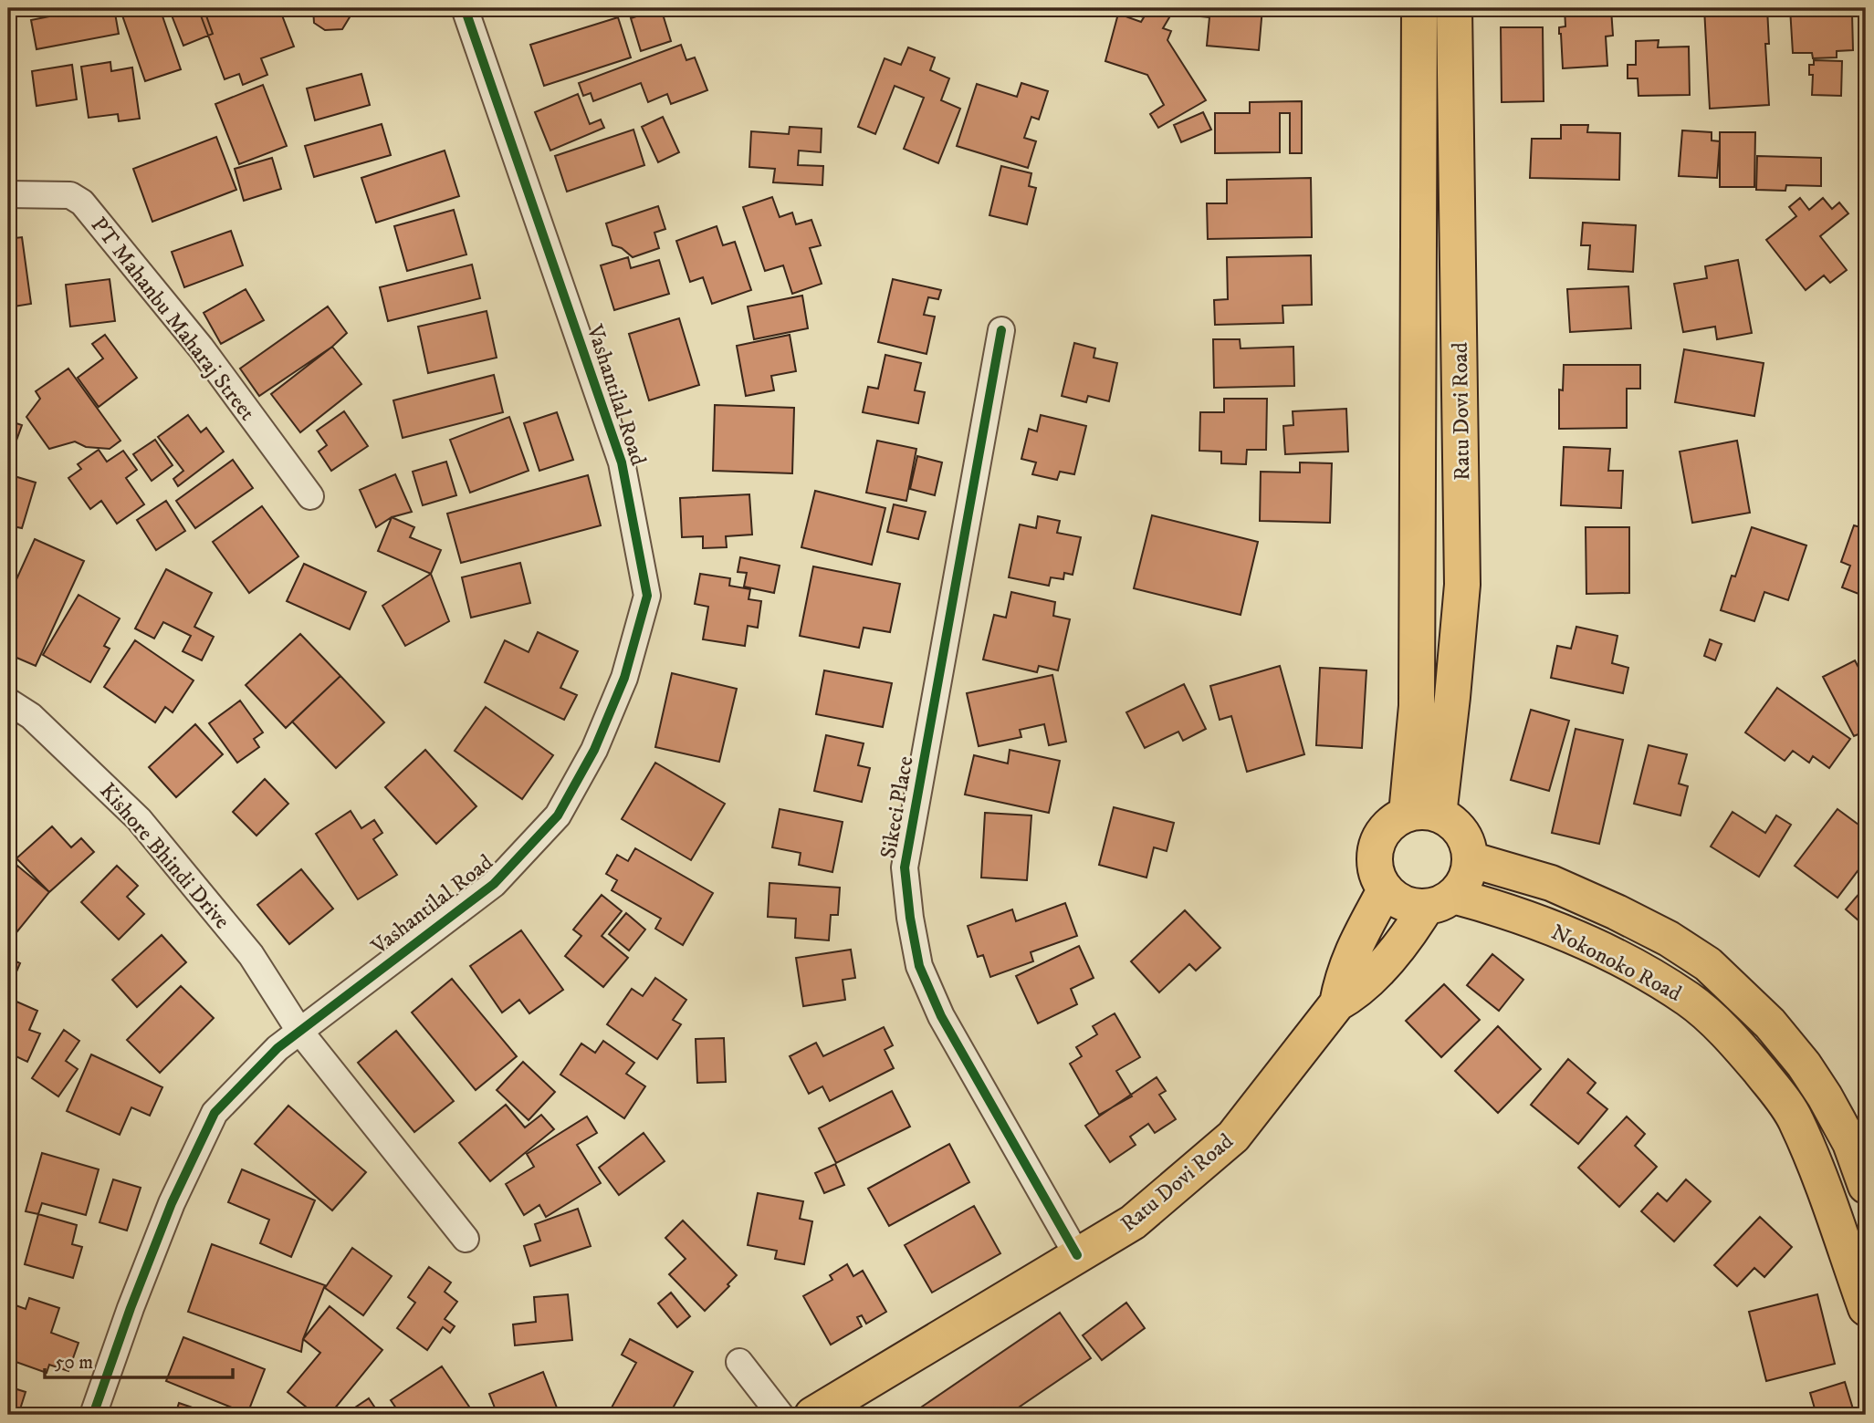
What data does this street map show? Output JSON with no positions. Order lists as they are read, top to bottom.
{
  "streets": {
    "main road": ["Ratu Dovi Road", "Nokonoko Road"],
    "street": [
      "PT Mahanbu Maharaj Street",
      "Vashantilal Road",
      "Sikeci Place",
      "Kishore Bhindi Drive"
    ]
  },
  "crossings": [
    ["Vashantilal Road", "Kishore Bhindi Drive"],
    ["Ratu Dovi Road", "Sikeci Place"],
    ["Ratu Dovi Road", "Nokonoko Road"]
  ],
  "scale_bar": "50 m"
}
